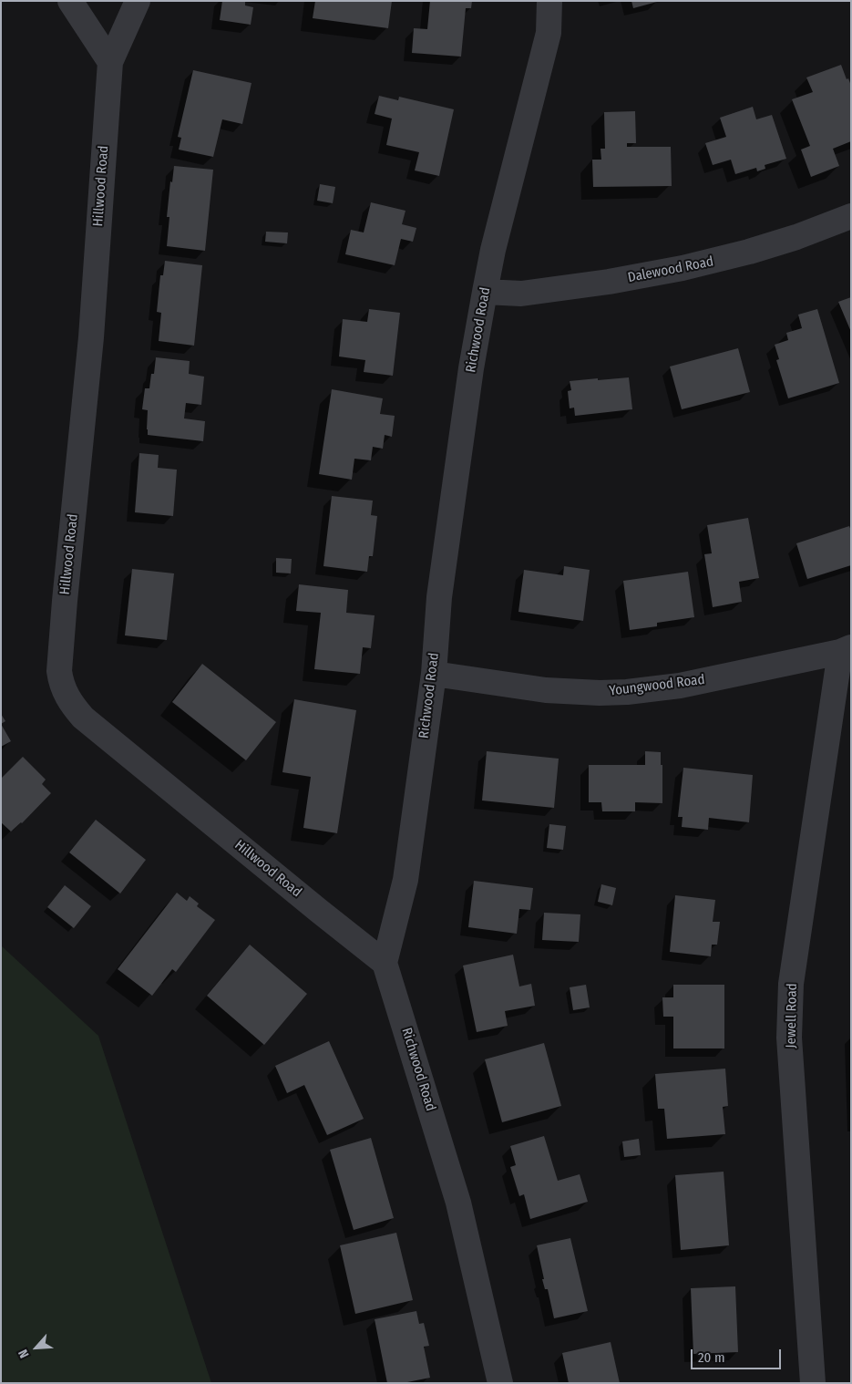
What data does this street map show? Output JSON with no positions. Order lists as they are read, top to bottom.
{
  "streets": {
    "street": [
      "Hillwood Road",
      "Dalewood Road",
      "Richwood Road",
      "Youngwood Road",
      "Jewell Road"
    ]
  },
  "crossings": [
    ["Hillwood Road", "Richwood Road"],
    ["Dalewood Road", "Richwood Road"],
    ["Richwood Road", "Youngwood Road"],
    ["Youngwood Road", "Jewell Road"]
  ],
  "scale_bar": "20 m",
  "north": "bottom left"
}
